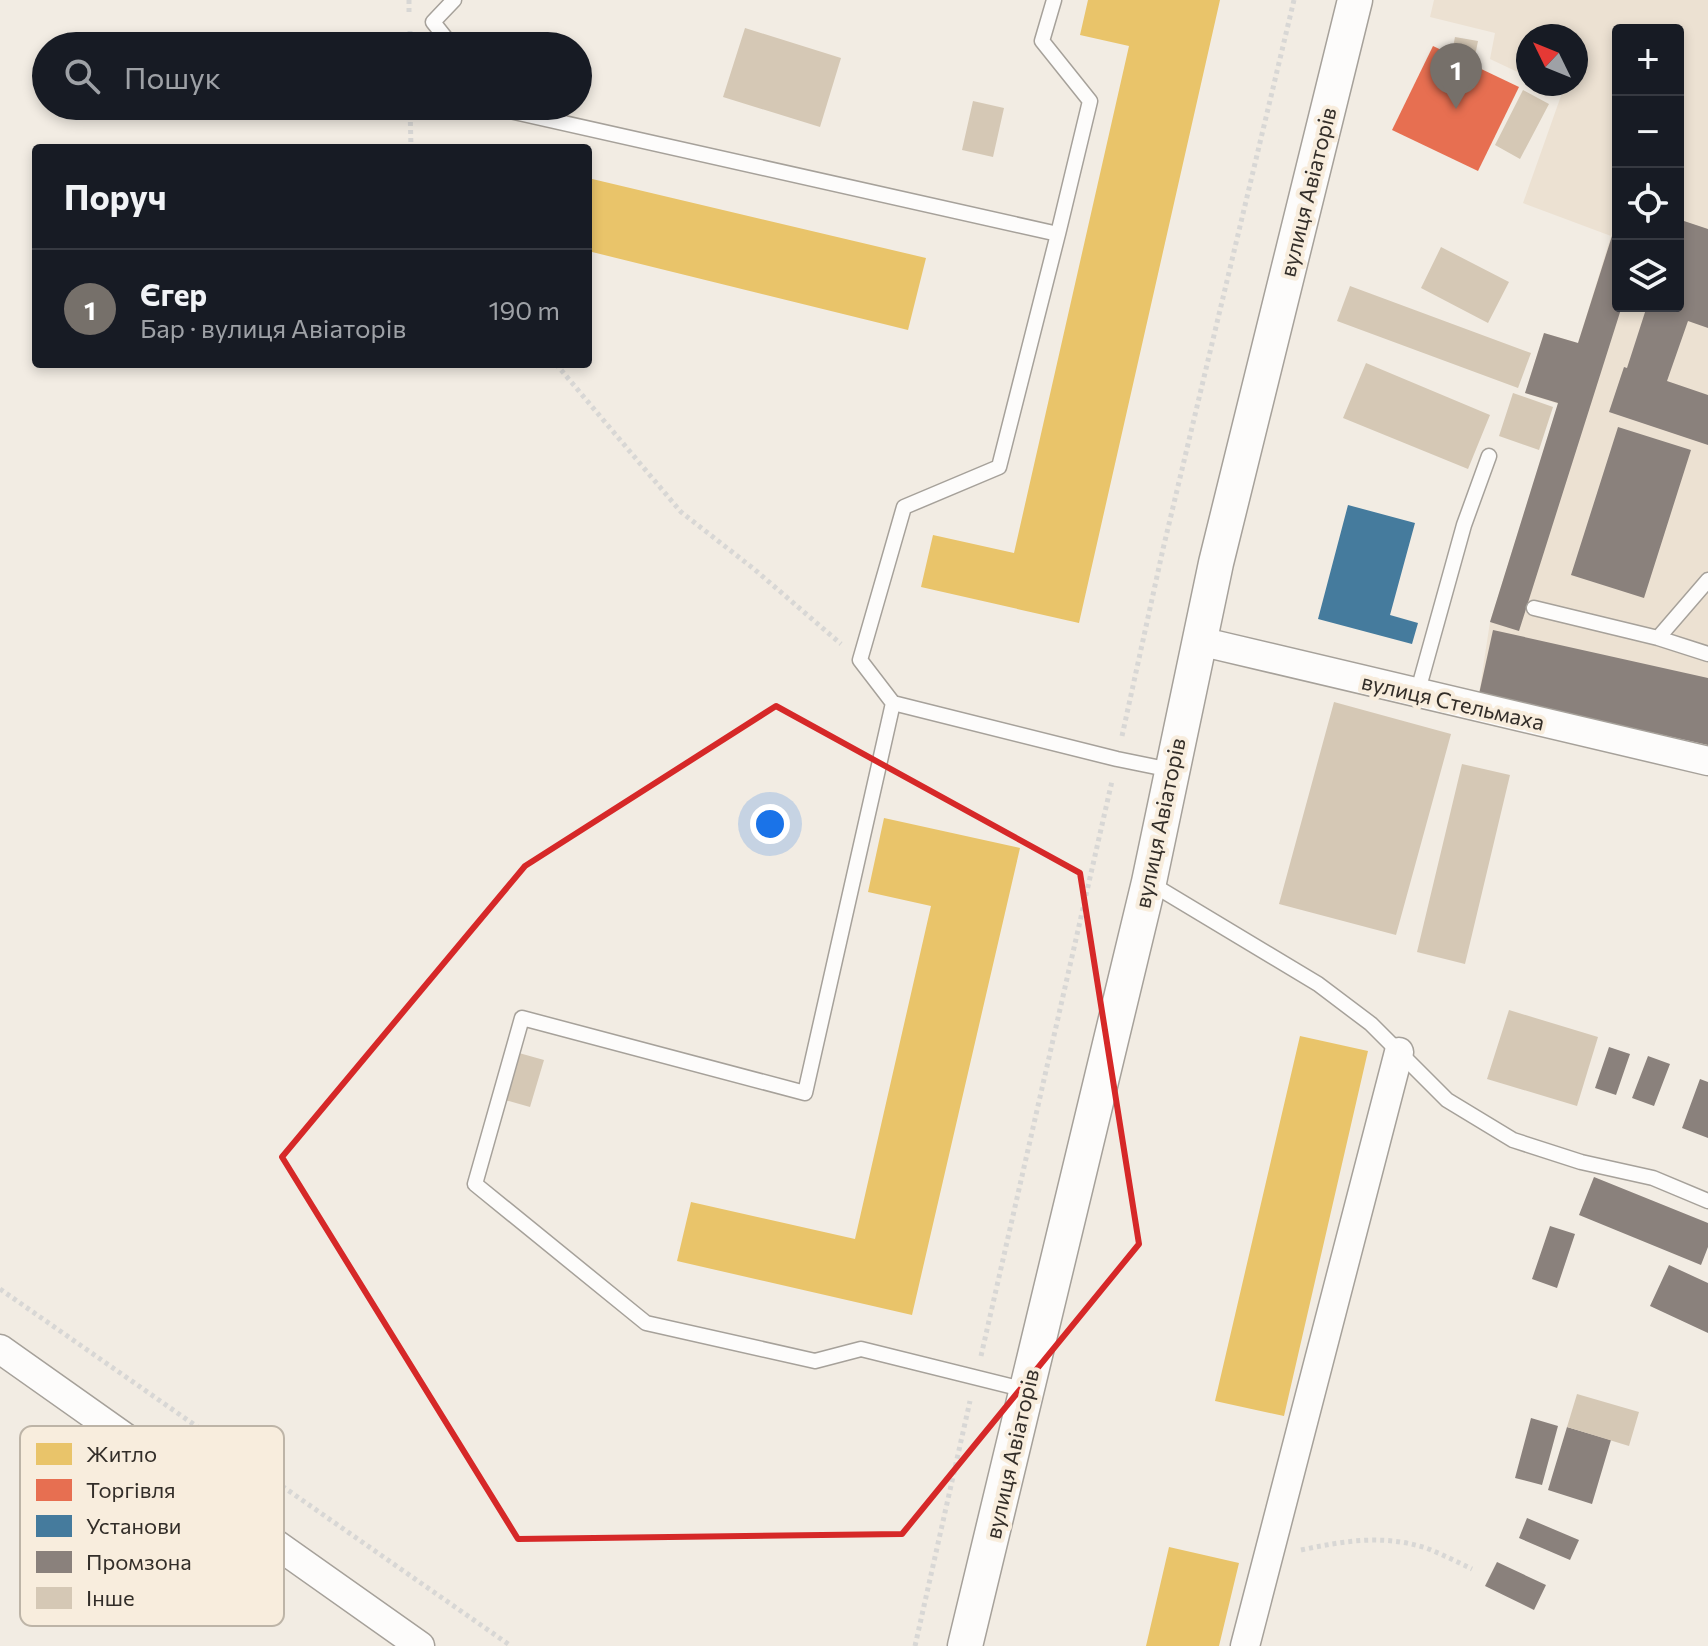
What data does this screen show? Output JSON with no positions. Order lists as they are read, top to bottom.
{
  "streets": {
    "street": ["вулиця Авіаторів", "вулиця Стельмаха"]
  },
  "crossings": [
    ["вулиця Авіаторів", "вулиця Стельмаха"]
  ],
  "legend": [
    "Житло",
    "Торгівля",
    "Установи",
    "Промзона",
    "Інше"
  ],
  "north": "top left",
  "page": {
    "map_buttons": ["+", "−"],
    "search": "Пошук",
    "pins": "1",
    "heading": "Поруч",
    "list": [
      {
        "mark": "1",
        "name": "Єгер",
        "note": "Бар · вулиця Авіаторів",
        "value": "190 m"
      }
    ]
  }
}
